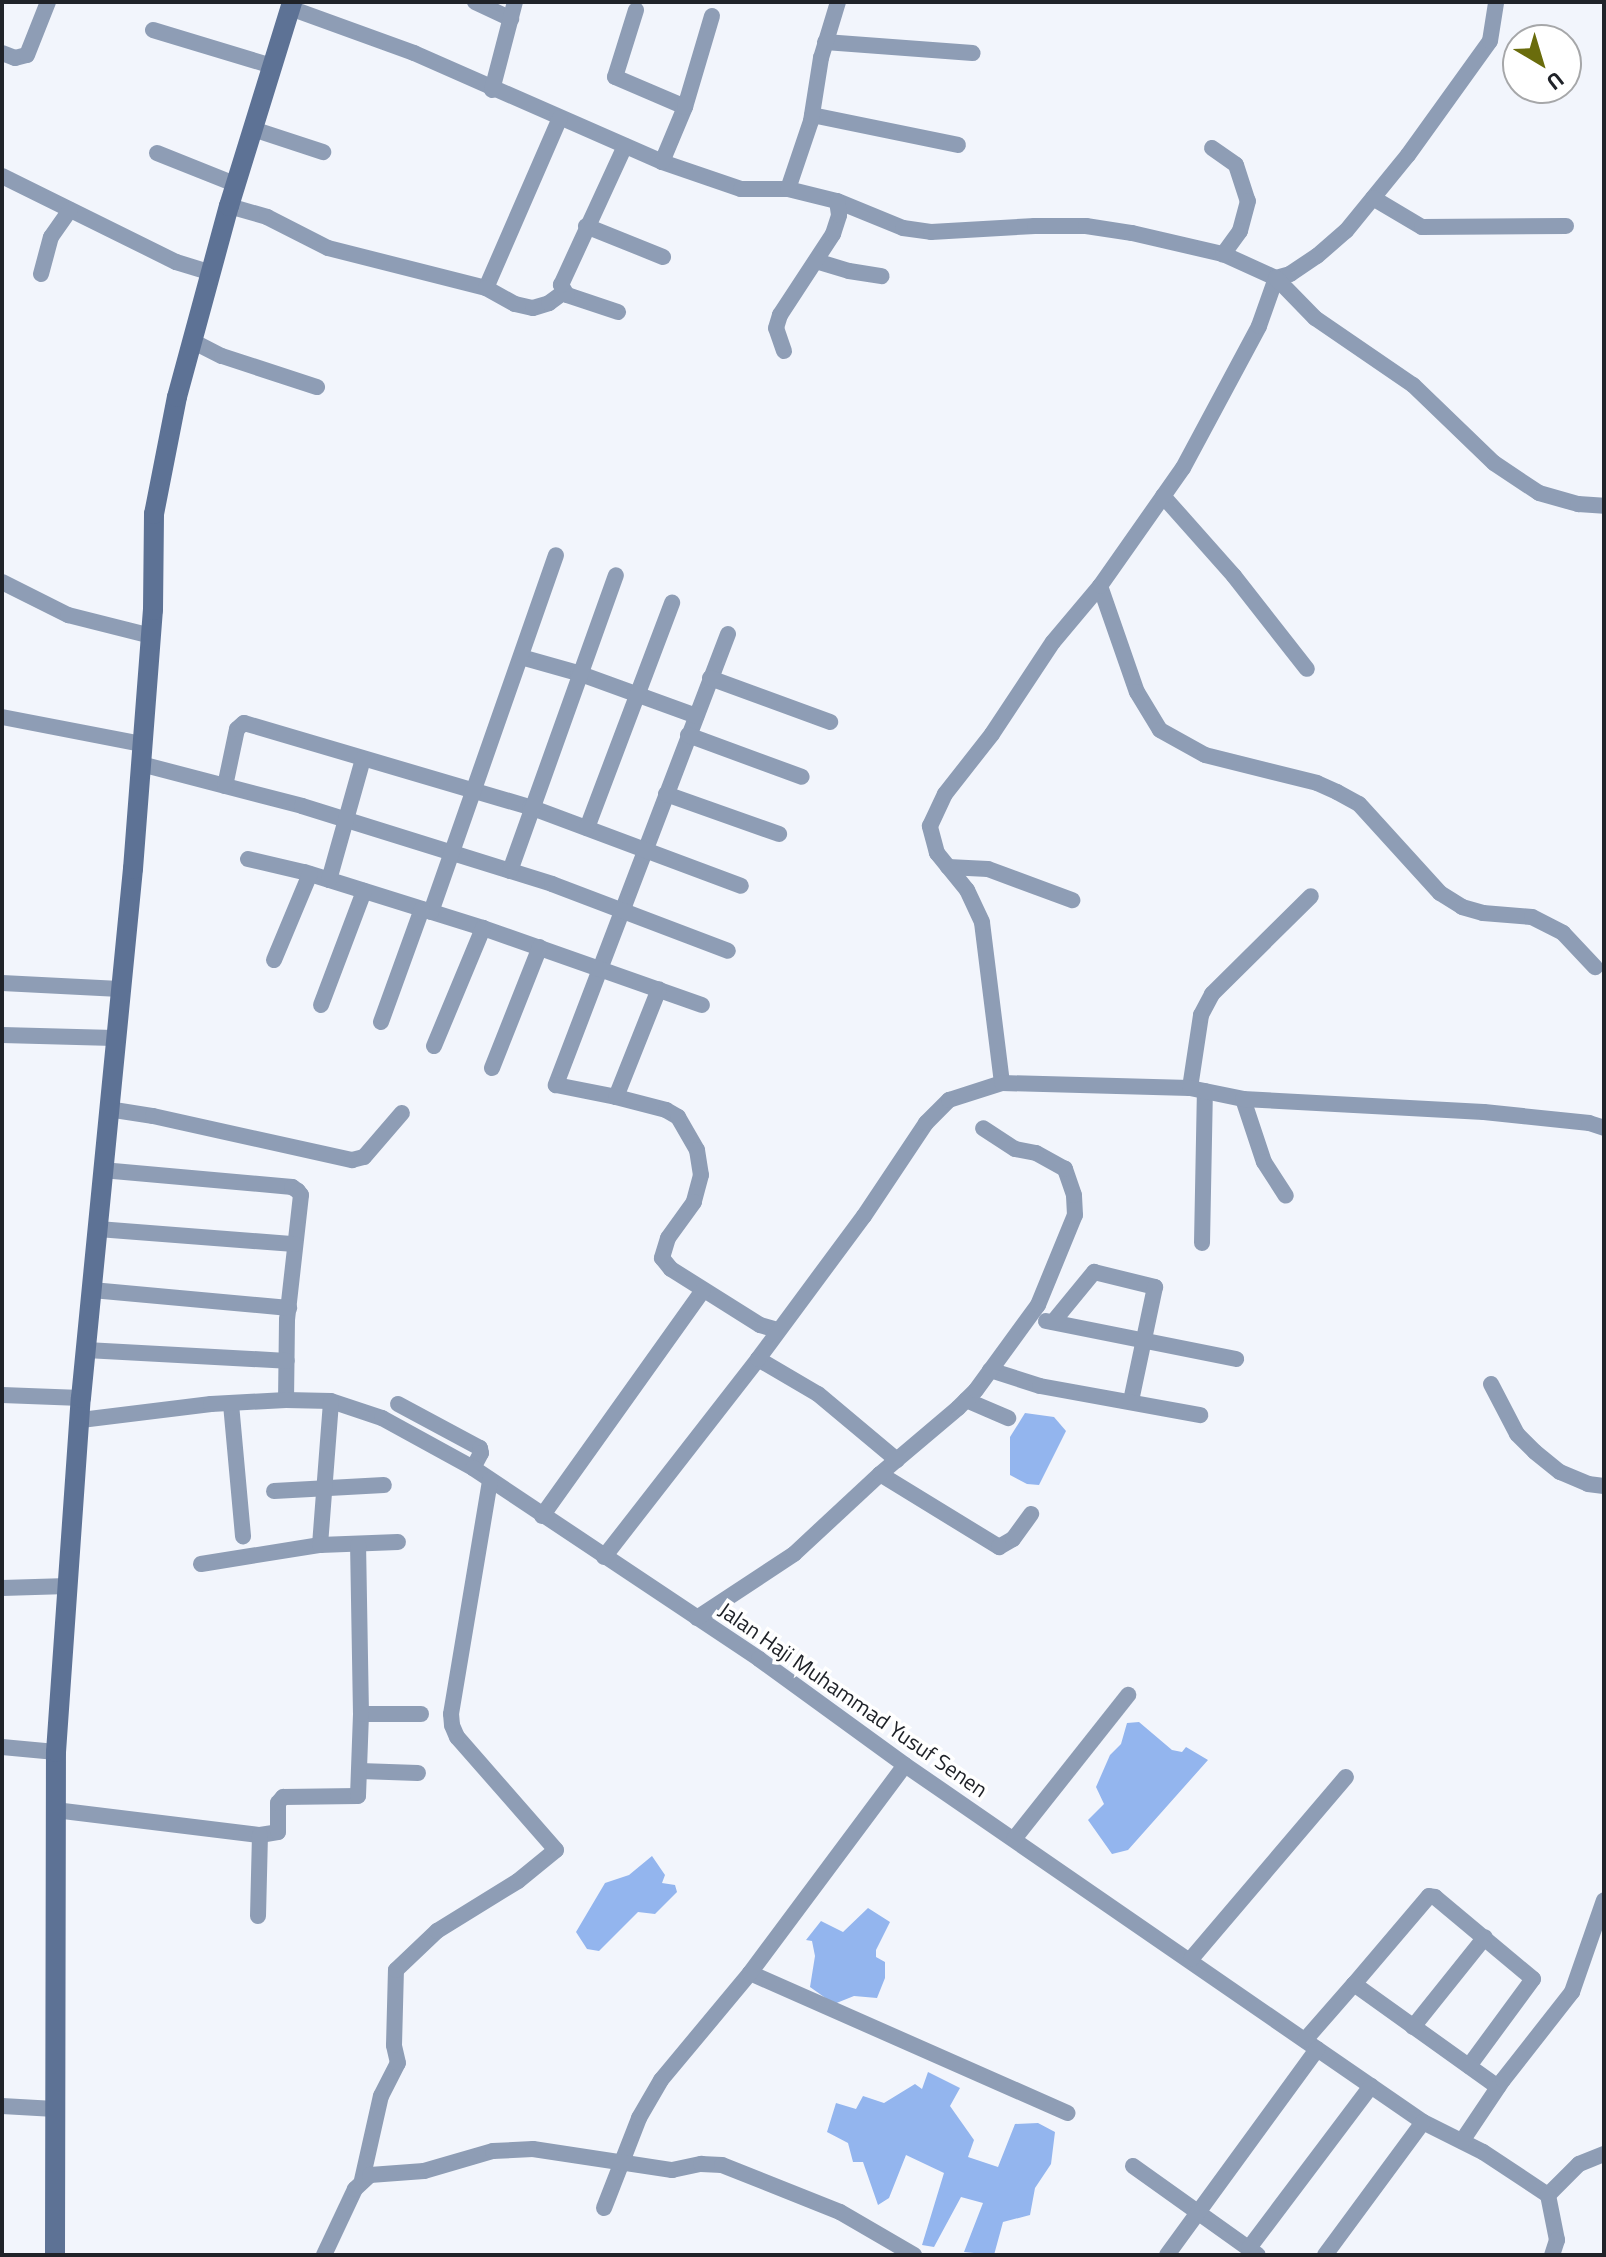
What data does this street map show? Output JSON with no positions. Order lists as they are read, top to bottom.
{
  "streets": {
    "street": ["Jalan Haji Muhammad Yusuf Senen"]
  },
  "north": "bottom right"
}
